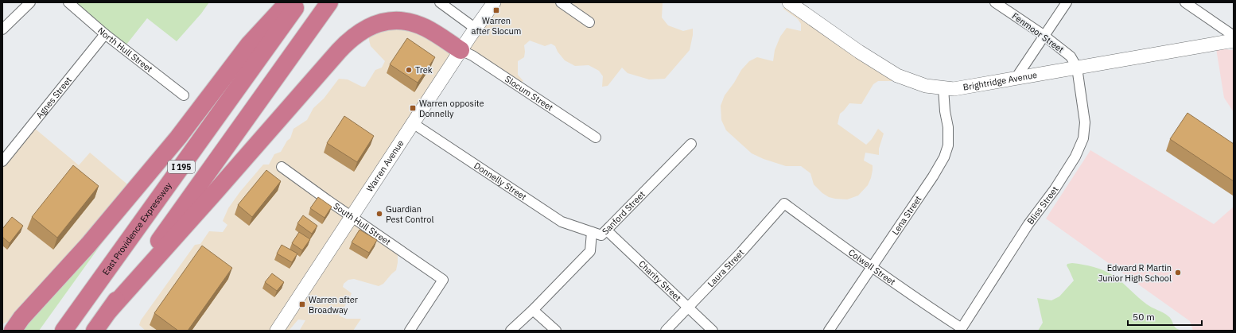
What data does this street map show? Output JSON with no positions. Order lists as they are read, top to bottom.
{
  "streets": {
    "highway": ["I 195", "East Providence Expressway"],
    "street": [
      "Fenmoor Street",
      "North Hull Street",
      "Brightridge Avenue",
      "Slocum Street",
      "Agnes Street",
      "Warren Avenue",
      "Donnelly Street",
      "Bliss Street",
      "Sanford Street",
      "Lena Street",
      "South Hull Street",
      "Colwell Street",
      "Laura Street",
      "Charity Street"
    ]
  },
  "crossings": [
    ["Fenmoor Street", "Brightridge Avenue"],
    ["Fenmoor Street", "Bliss Street"],
    ["North Hull Street", "Agnes Street"],
    ["Brightridge Avenue", "Bliss Street"],
    ["Brightridge Avenue", "Lena Street"],
    ["Slocum Street", "Warren Avenue"],
    ["Warren Avenue", "Donnelly Street"],
    ["Warren Avenue", "South Hull Street"],
    ["Donnelly Street", "Sanford Street"],
    ["Bliss Street", "Colwell Street"],
    ["Sanford Street", "Charity Street"],
    ["Lena Street", "Colwell Street"],
    ["Colwell Street", "Laura Street"],
    ["Laura Street", "Charity Street"]
  ],
  "places": {
    "transit": ["Warren after Slocum", "Warren opposite Donnelly", "Warren after Broadway"],
    "other": ["Trek", "Guardian Pest Control", "Edward R Martin Junior High School"]
  },
  "scale_bar": "50 m"
}
